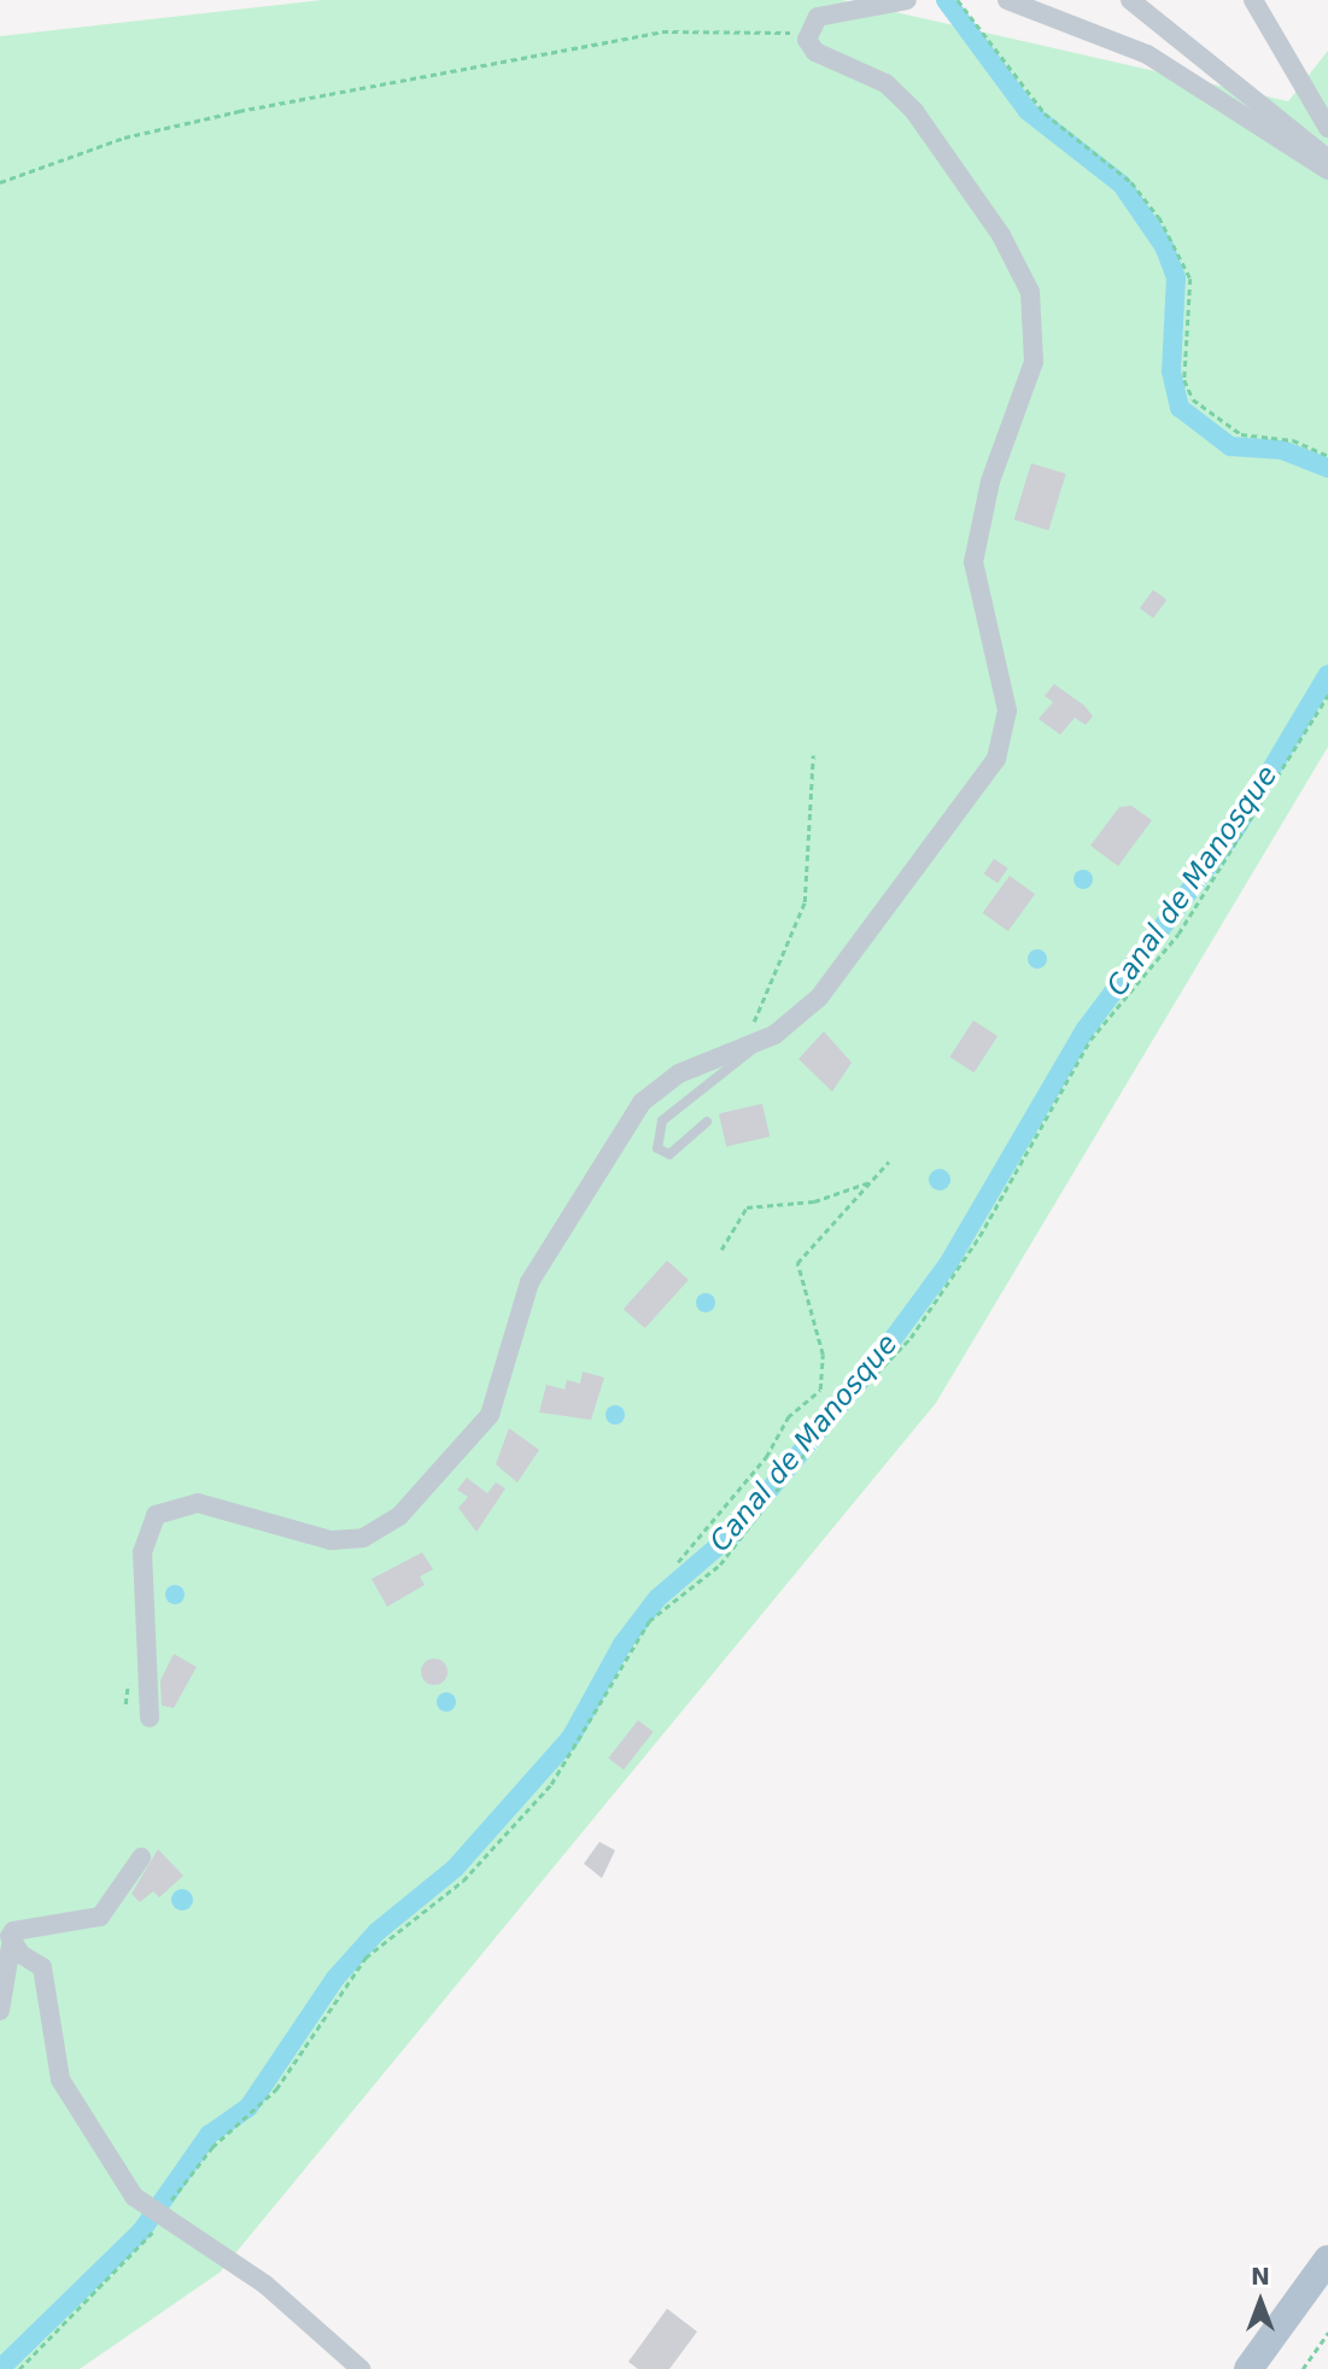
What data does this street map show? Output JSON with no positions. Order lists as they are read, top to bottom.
{
  "water": ["Canal de Manosque"],
  "north": "top"
}
